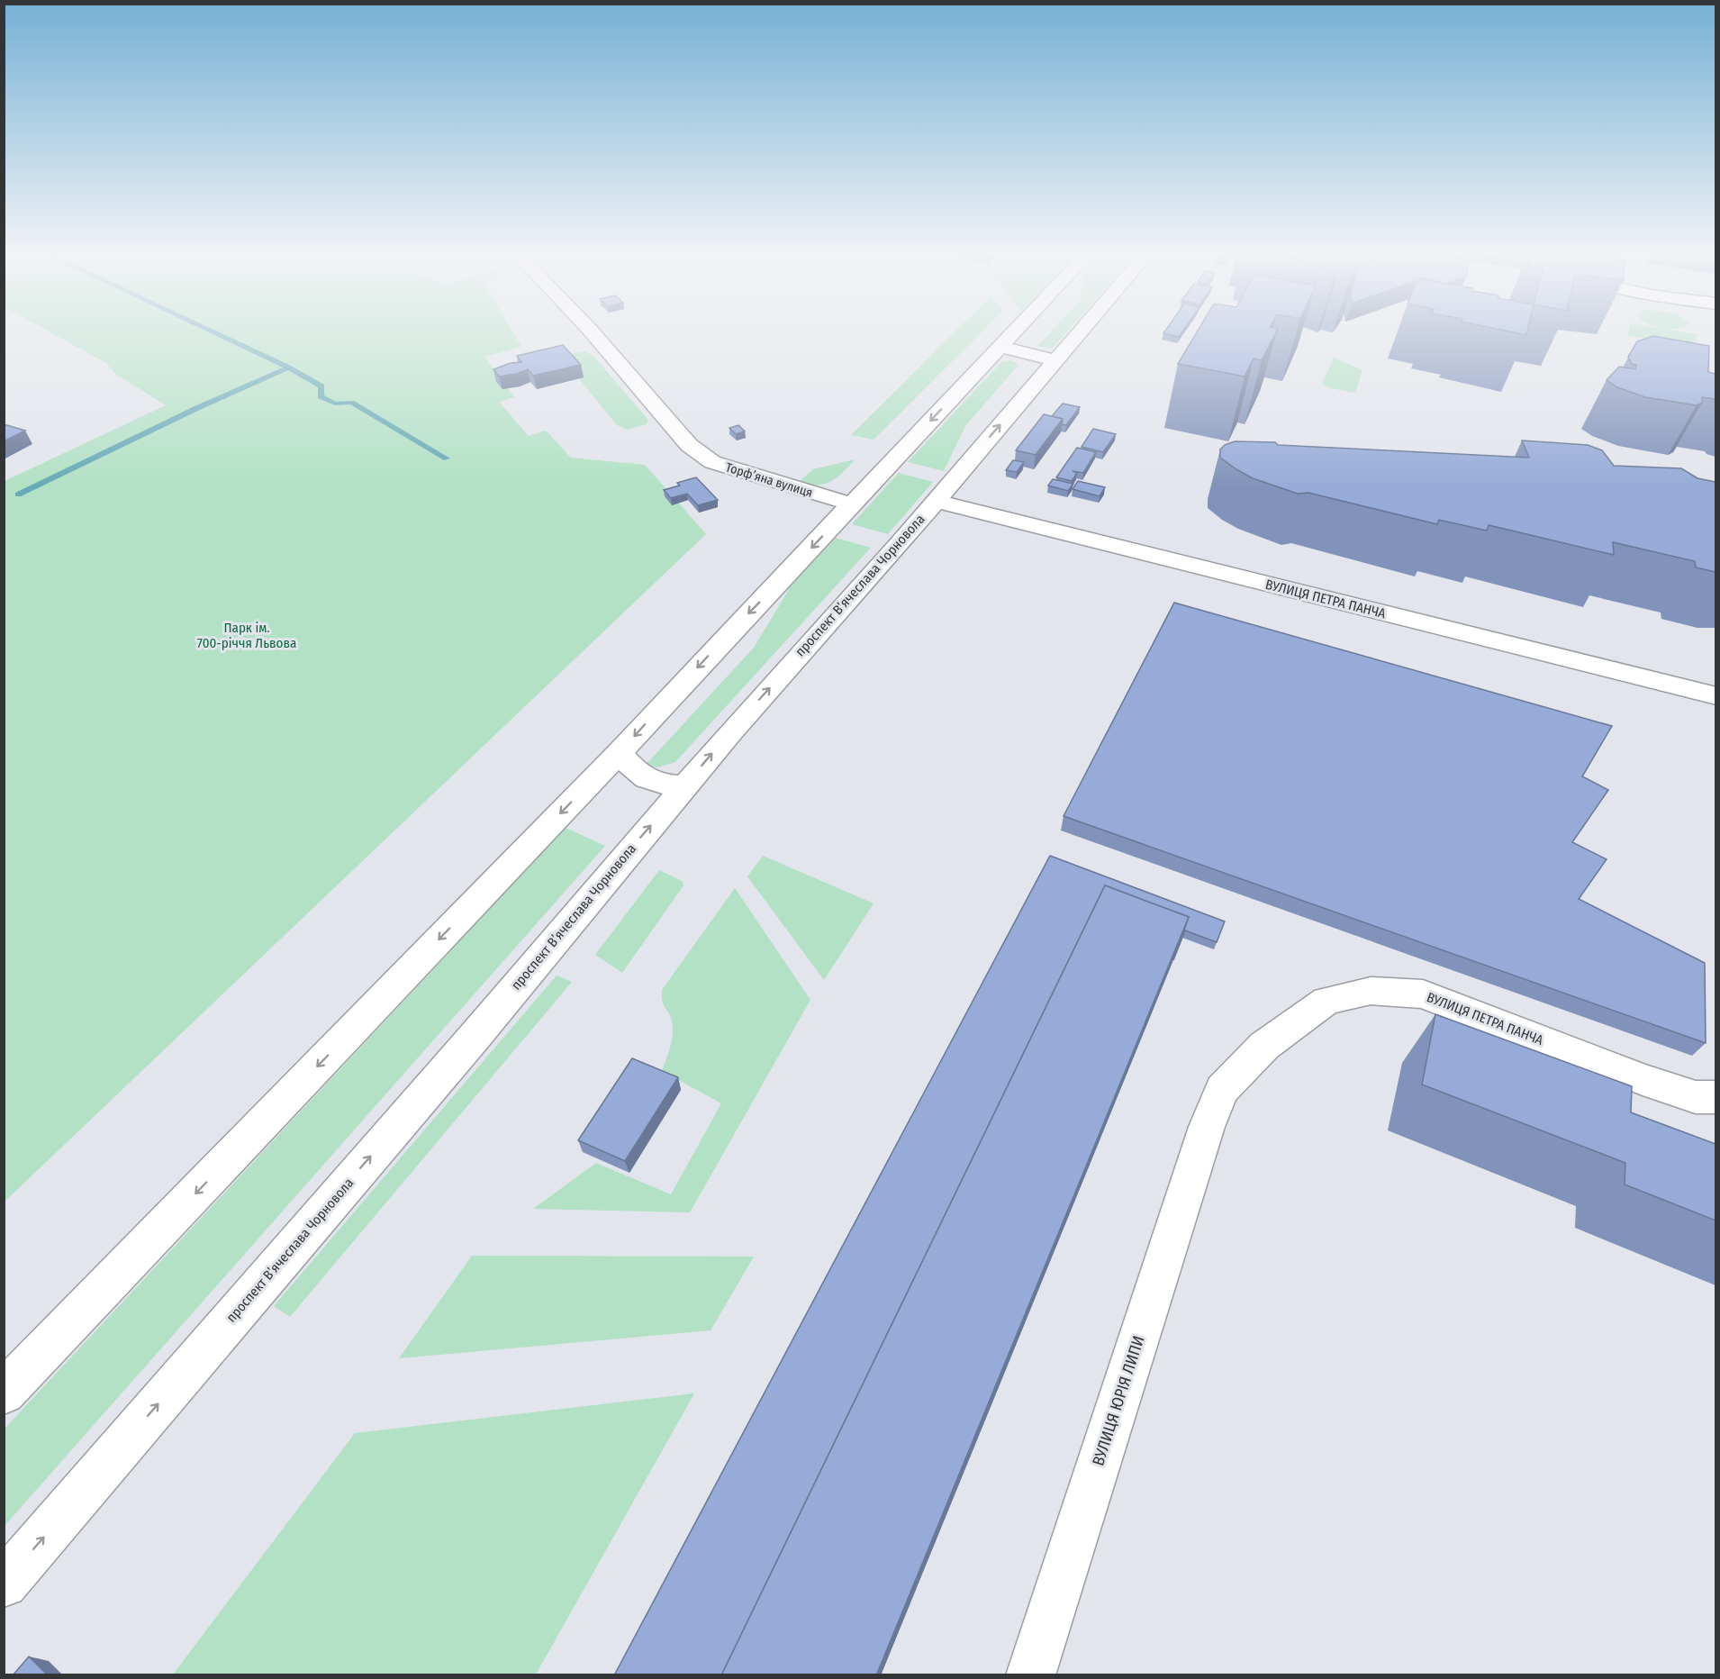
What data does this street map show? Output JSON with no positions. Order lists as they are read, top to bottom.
{
  "streets": {
    "main road": [
      "Торфʼяна вулиця",
      "проспект Вʼячеслава Чорновола",
      "ВУЛИЦЯ ПЕТРА ПАНЧА",
      "ВУЛИЦЯ ЮРІЯ ЛИПИ"
    ]
  },
  "crossings": [
    ["проспект Вʼячеслава Чорновола", "ВУЛИЦЯ ПЕТРА ПАНЧА"],
    ["ВУЛИЦЯ ПЕТРА ПАНЧА", "ВУЛИЦЯ ЮРІЯ ЛИПИ"]
  ],
  "parks": ["Парк ім. 700-річчя Львова"]
}
